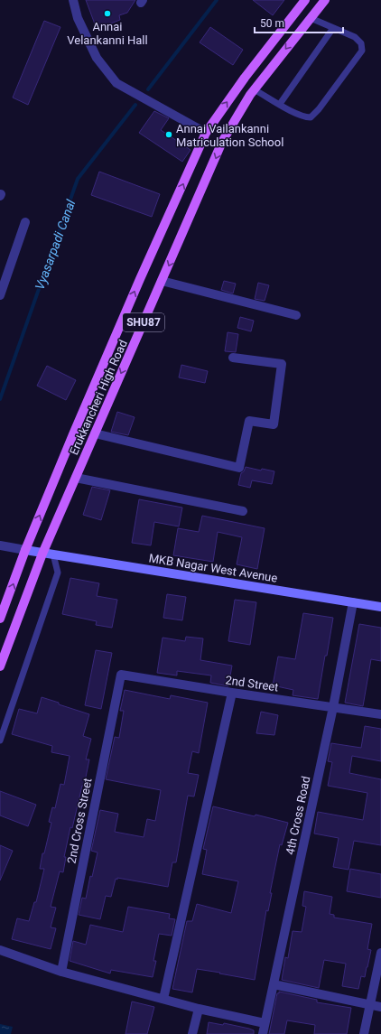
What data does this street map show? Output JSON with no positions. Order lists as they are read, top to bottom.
{
  "streets": {
    "main road": ["SHU87", "Erukkancheri High Road", "MKB Nagar West Avenue"],
    "street": ["2nd Street", "4th Cross Road", "2nd Cross Street"]
  },
  "crossings": [
    ["SHU87", "MKB Nagar West Avenue"],
    ["Erukkancheri High Road", "MKB Nagar West Avenue"],
    ["MKB Nagar West Avenue", "4th Cross Road"],
    ["2nd Street", "4th Cross Road"],
    ["2nd Street", "2nd Cross Street"]
  ],
  "water": ["Vyasarpadi Canal"],
  "places": ["Annai Velankanni Hall", "Annai Vailankanni Matriculation School"],
  "scale_bar": "50 m"
}
